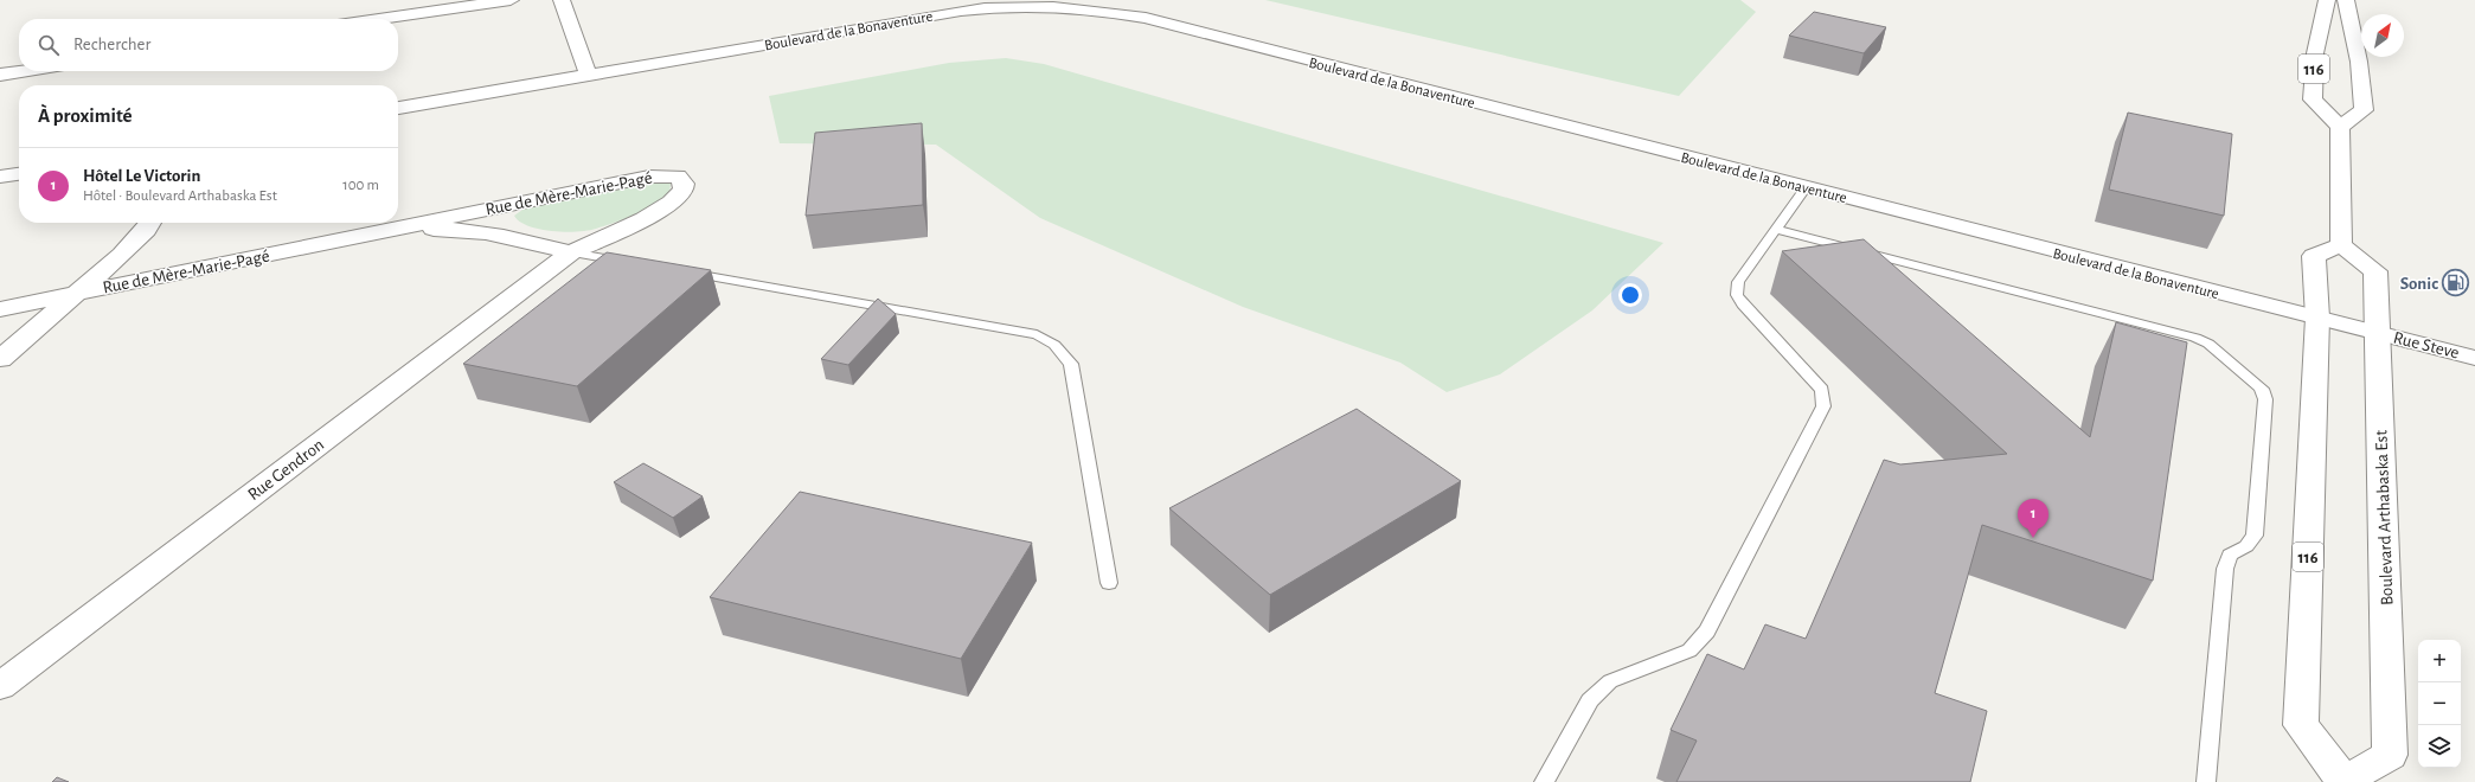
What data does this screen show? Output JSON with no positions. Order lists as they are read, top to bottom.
{
  "streets": {
    "street": [
      "Boulevard de la Bonaventure",
      "116",
      "Rue de Mère-Marie-Pagé",
      "Rue Steve",
      "Rue Gendron",
      "Boulevard Arthabaska Est"
    ]
  },
  "crossings": [
    ["Boulevard de la Bonaventure", "Rue Steve"],
    ["Boulevard de la Bonaventure", "Boulevard Arthabaska Est"],
    ["Rue de Mère-Marie-Pagé", "Rue Gendron"],
    ["Rue Steve", "Boulevard Arthabaska Est"]
  ],
  "places": {
    "fuel station": ["Sonic"]
  },
  "north": "top right",
  "page": {
    "search": "Rechercher",
    "heading": "À proximité",
    "list": [
      {
        "mark": "1",
        "name": "Hôtel Le Victorin",
        "note": "Hôtel · Boulevard Arthabaska Est",
        "value": "100 m"
      }
    ],
    "pins": "1",
    "map_buttons": ["+", "−"]
  }
}
